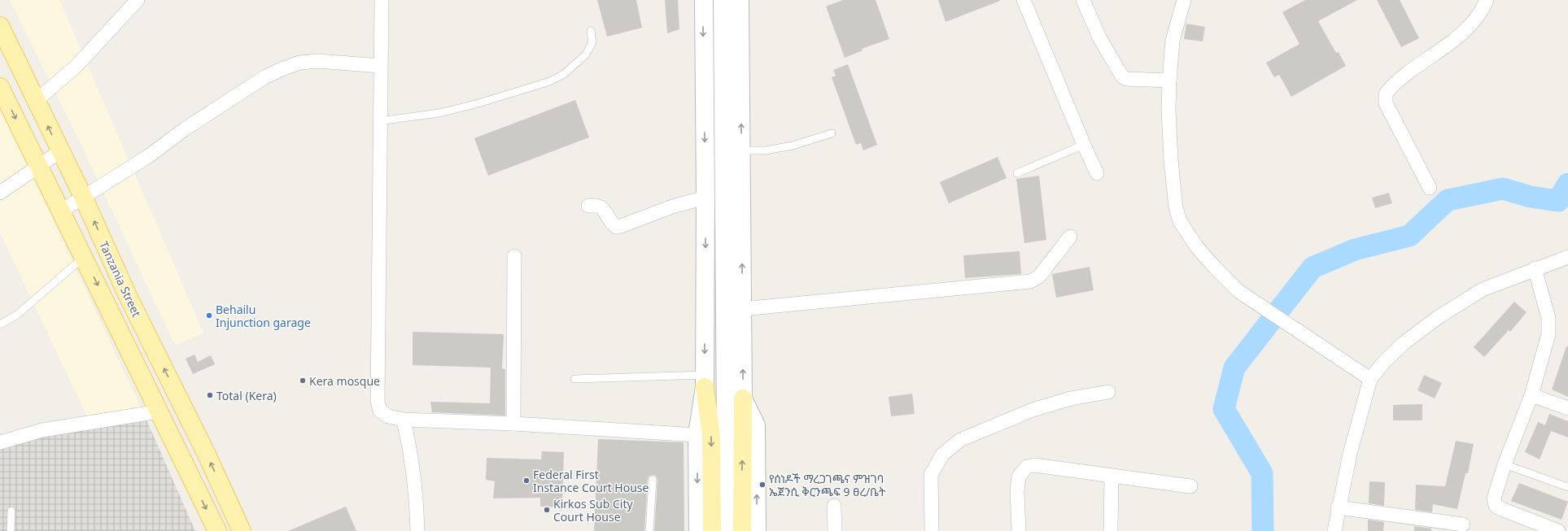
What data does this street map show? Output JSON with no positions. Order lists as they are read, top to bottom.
{
  "streets": {
    "main road": ["Tanzania Street"]
  },
  "places": [
    "Behailu Injunction garage",
    "Kera mosque",
    "Total (Kera)",
    "Federal First Instance Court House",
    "የሰነዶች ማረጋገጫና ምዝገባ ኤጀንሲ ቅርንጫፍ 9 ፀረ/ቤት",
    "Kirkos Sub City Court House"
  ]
}
